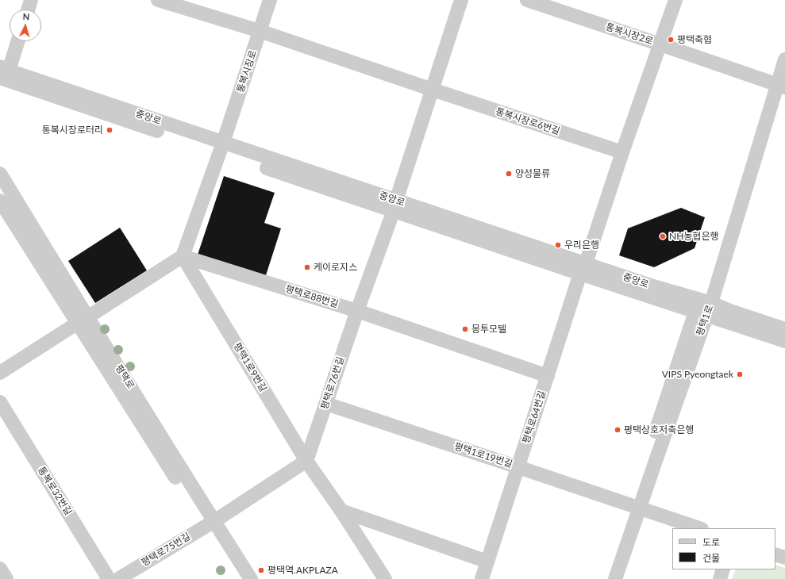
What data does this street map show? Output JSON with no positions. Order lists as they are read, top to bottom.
{
  "streets": {
    "street": [
      "통복시장2로",
      "통복시장로",
      "중앙로",
      "통복시장로6번길",
      "평택로88번길",
      "평택1로",
      "평택1로9번길",
      "평택로",
      "평택로76번길",
      "평택로64번길",
      "평택1로19번길",
      "통복로32번길",
      "평택로75번길"
    ]
  },
  "crossings": [
    ["통복시장2로", "평택1로"],
    ["통복시장로", "중앙로"],
    ["통복시장로", "통복시장로6번길"],
    ["중앙로", "평택1로"],
    ["중앙로", "평택로76번길"],
    ["중앙로", "평택로64번길"],
    ["평택로88번길", "평택1로9번길"],
    ["평택로88번길", "평택로76번길"],
    ["평택로88번길", "평택로64번길"],
    ["평택1로", "평택1로19번길"],
    ["평택1로9번길", "평택로76번길"],
    ["평택로", "평택로75번길"],
    ["평택로76번길", "평택1로19번길"],
    ["평택로64번길", "평택1로19번길"]
  ],
  "places": [
    "평택축협",
    "통복시장로터리",
    "양성물류",
    "NH농협은행",
    "우리은행",
    "케이로지스",
    "몽투모텔",
    "VIPS Pyeongtaek",
    "평택상호저축은행",
    "평택역.AKPLAZA"
  ],
  "legend": ["도로", "건물"],
  "north": "top"
}
